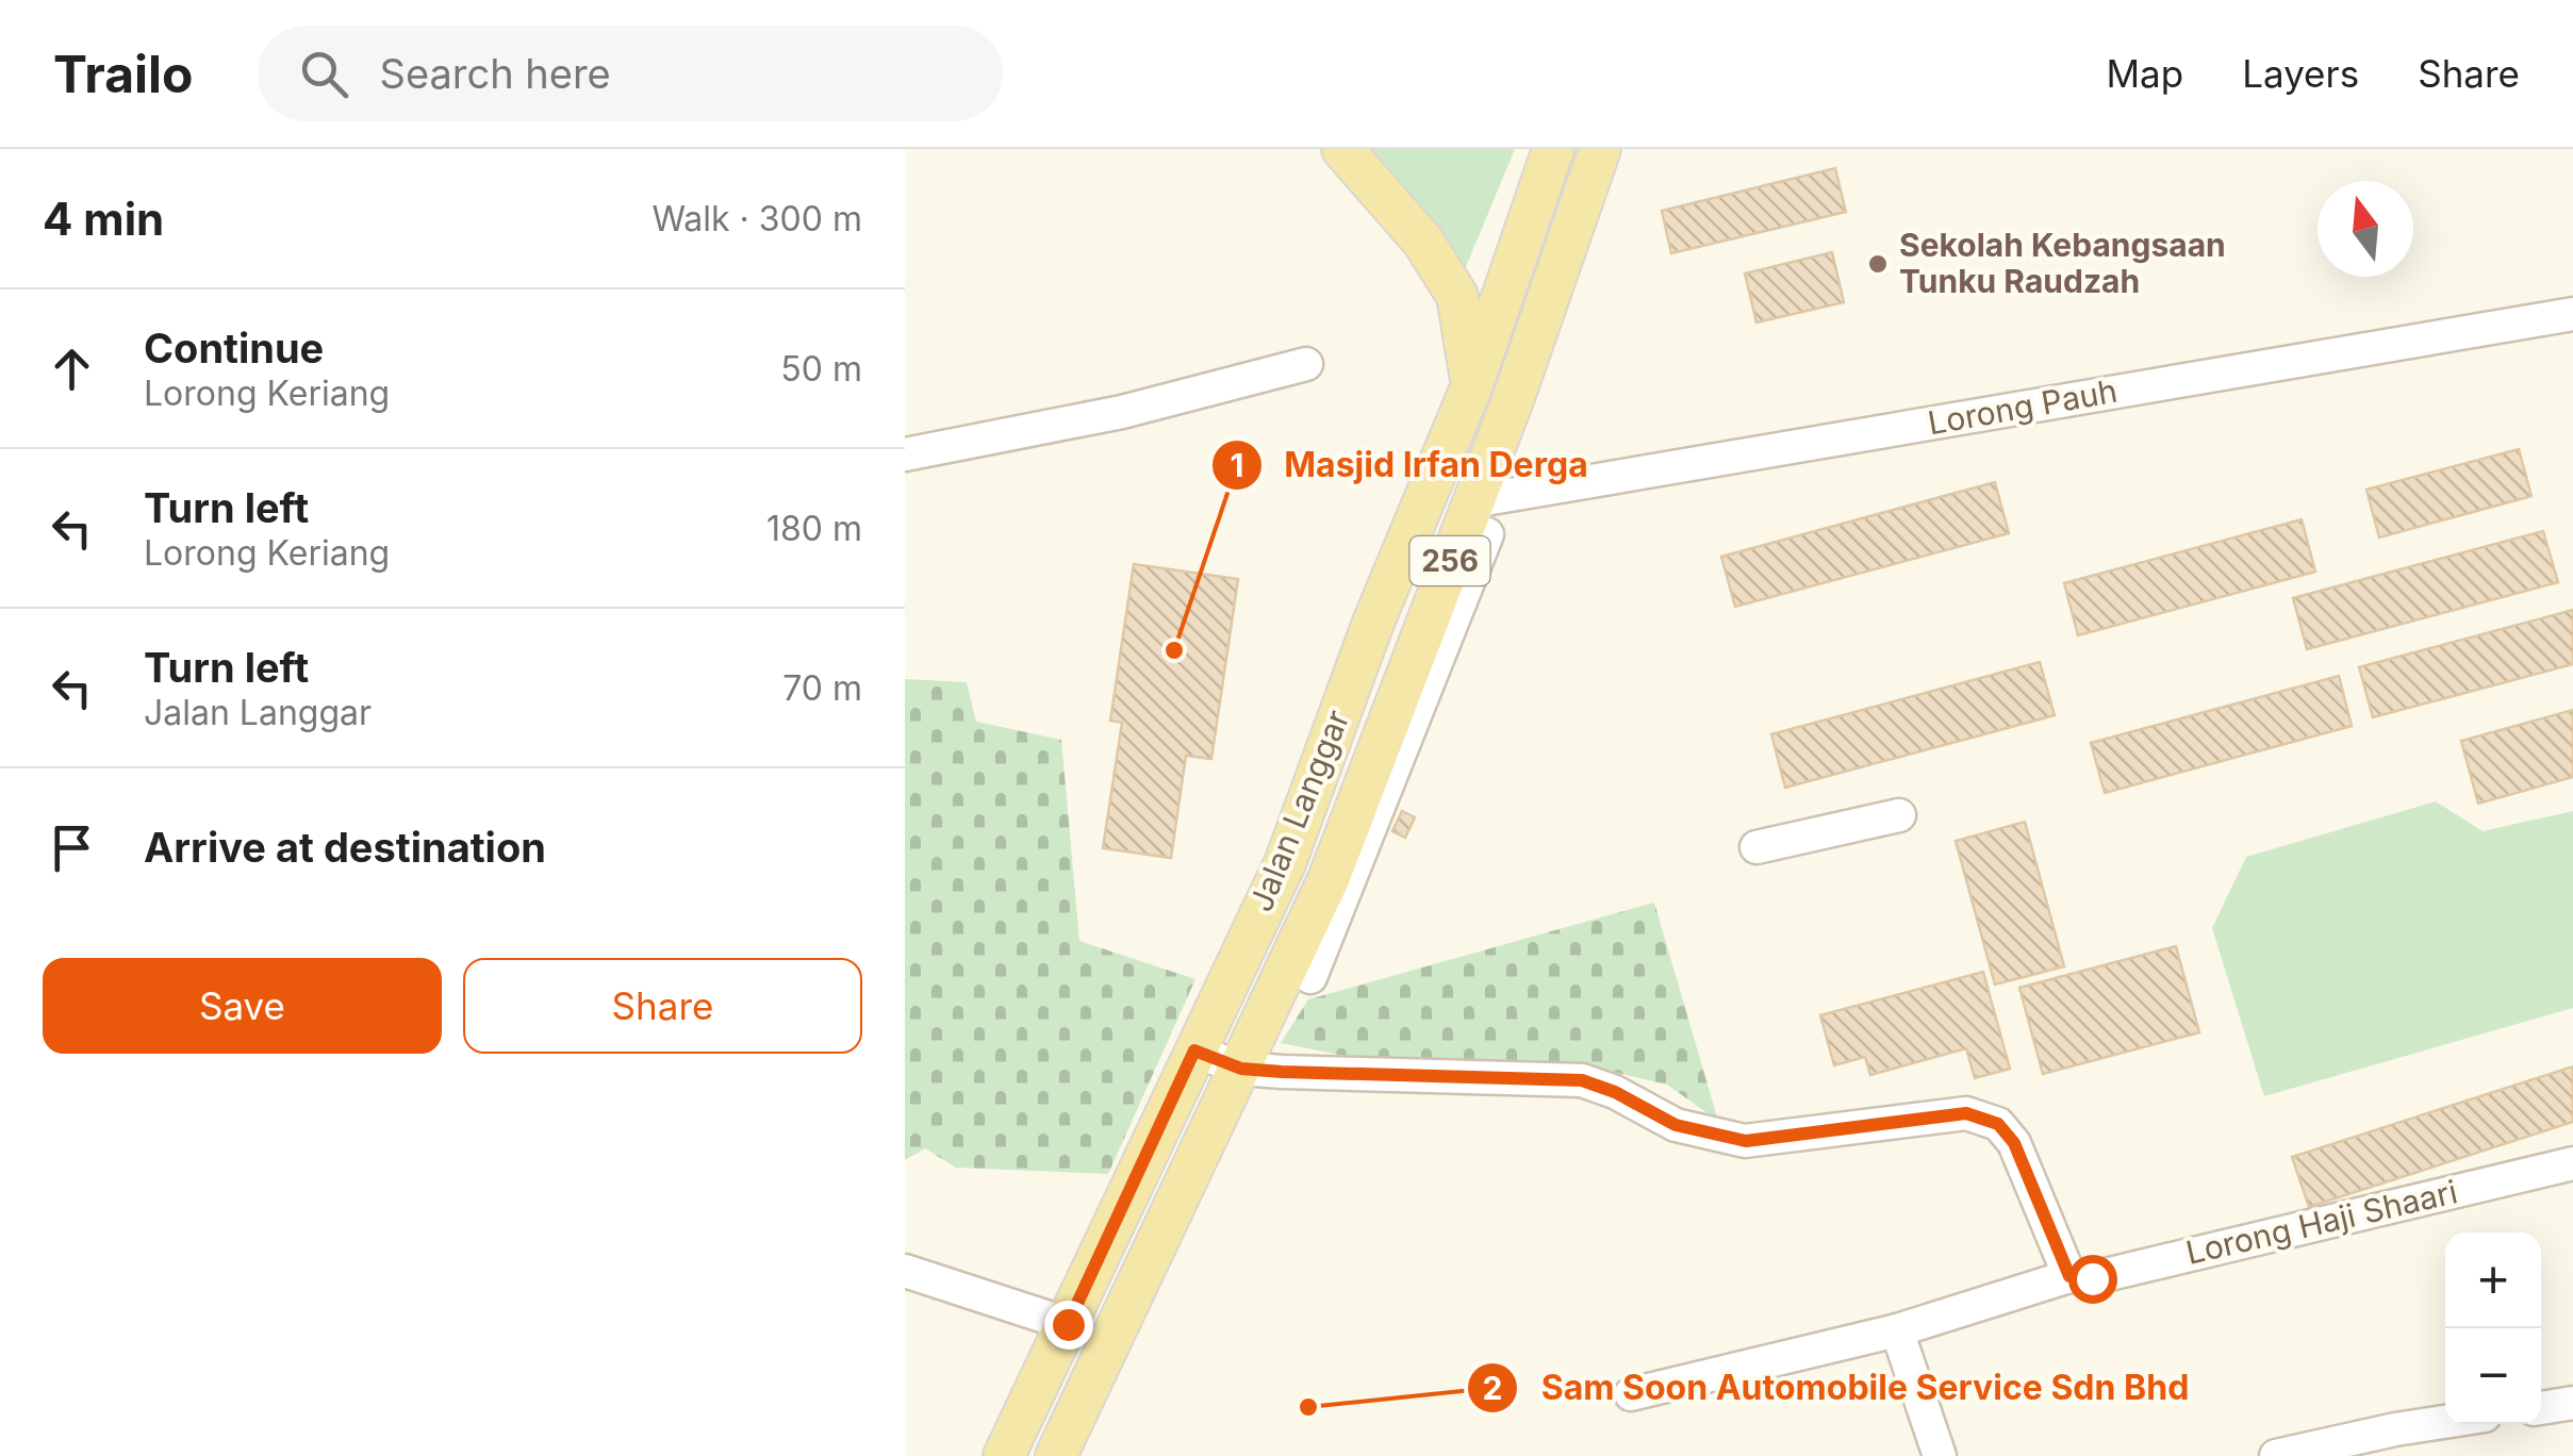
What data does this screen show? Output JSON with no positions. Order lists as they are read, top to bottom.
{
  "streets": {
    "main road": ["256", "Jalan Langgar"],
    "street": ["Lorong Pauh", "Lorong Haji Shaari"]
  },
  "crossings": [
    ["Lorong Pauh", "Jalan Langgar"]
  ],
  "places": ["Sekolah Kebangsaan Tunku Raudzah", "Masjid Irfan Derga", "Sam Soon Automobile Service Sdn Bhd"],
  "north": "top",
  "page": {
    "header": "Trailo",
    "search": "Search here",
    "nav": ["Map", "Layers", "Share"],
    "heading": ["4 min", "Walk · 300 m"],
    "list": [
      ["Continue", "Lorong Keriang", "50 m"],
      ["Turn left", "Lorong Keriang", "180 m"],
      ["Turn left", "Jalan Langgar", "70 m"],
      "Arrive at destination"
    ],
    "buttons": ["Save", "Share"],
    "map_buttons": ["+", "−"]
  }
}
